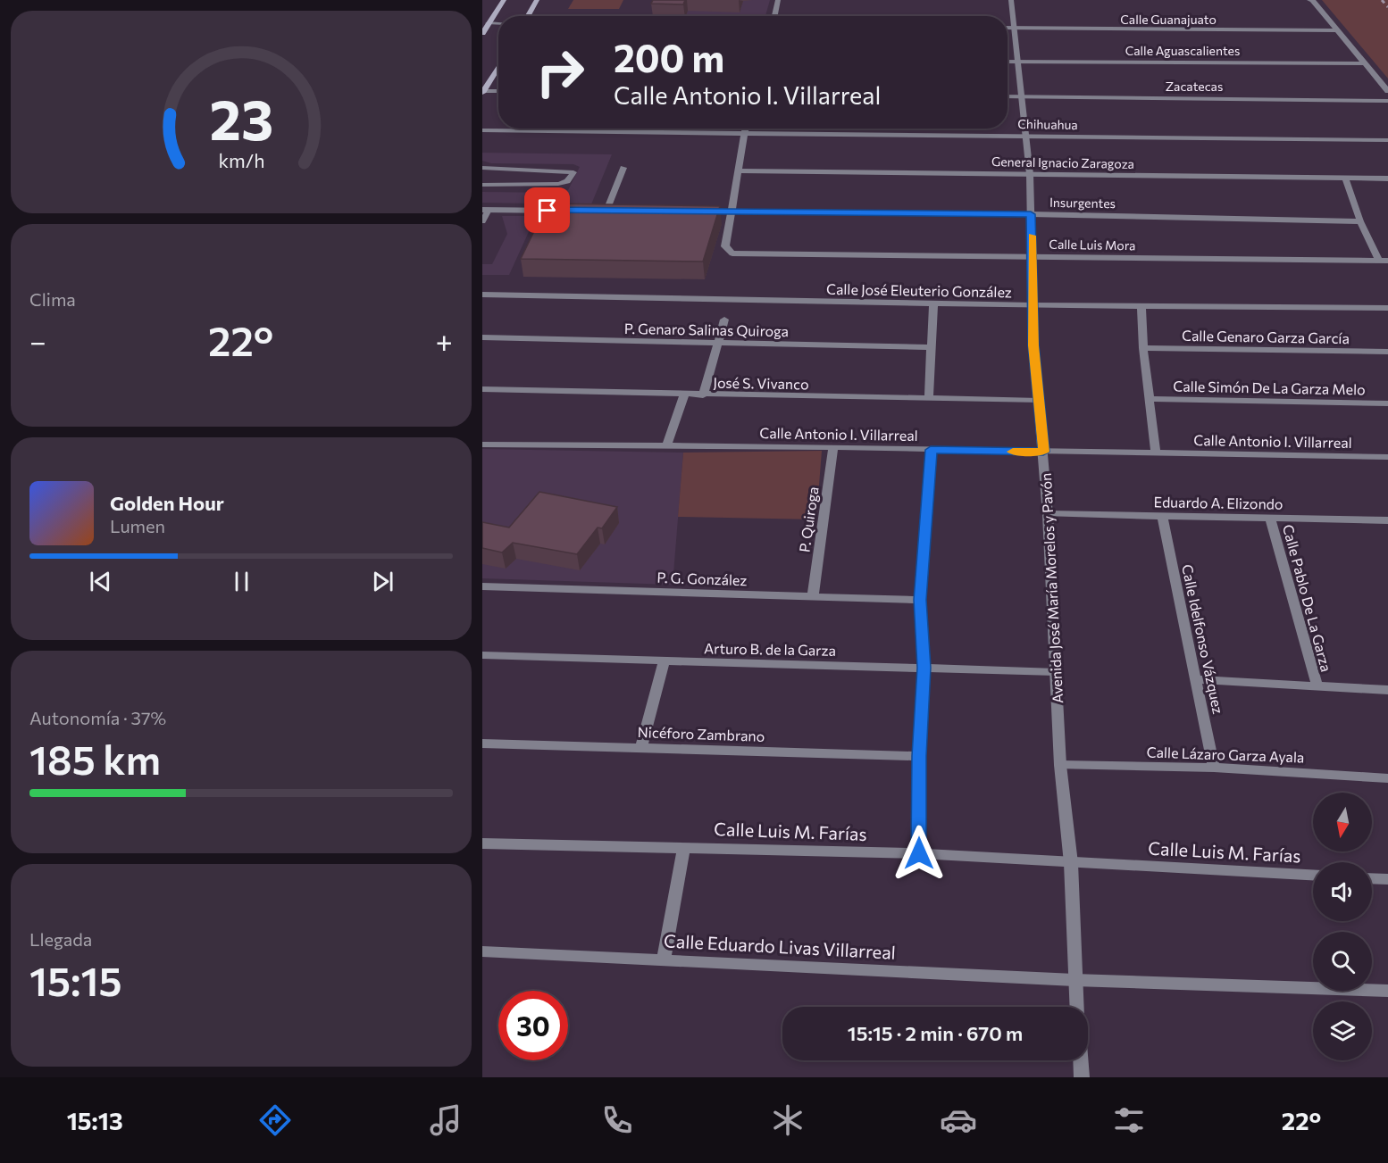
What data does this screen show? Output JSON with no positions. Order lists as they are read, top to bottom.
{
  "streets": {
    "street": [
      "Calle Guanajuato",
      "Calle Aguascalientes",
      "Zacatecas",
      "Chihuahua",
      "General Ignacio Zaragoza",
      "Insurgentes",
      "Calle Luis Mora",
      "Calle José Eleuterio González",
      "P. Genaro Salinas Quiroga",
      "Calle Genaro Garza García",
      "José S. Vivanco",
      "Calle Simón De La Garza Melo",
      "Calle Antonio I. Villarreal",
      "Eduardo A. Elizondo",
      "P. Quiroga",
      "P. G. González",
      "Avenida José María Morelos y Pavón",
      "Calle Pablo De La Garza",
      "Calle Idelfonso Vázquez",
      "Arturo B. de la Garza",
      "Nicéforo Zambrano",
      "Calle Lázaro Garza Ayala",
      "Calle Luis M. Farías",
      "Calle Eduardo Livas Villarreal"
    ]
  },
  "crossings": [
    ["Calle Guanajuato", "Avenida José María Morelos y Pavón"],
    ["Calle Aguascalientes", "Avenida José María Morelos y Pavón"],
    ["Zacatecas", "Avenida José María Morelos y Pavón"],
    ["Chihuahua", "Avenida José María Morelos y Pavón"],
    ["General Ignacio Zaragoza", "Avenida José María Morelos y Pavón"],
    ["Insurgentes", "Calle Luis Mora"],
    ["Insurgentes", "Avenida José María Morelos y Pavón"],
    ["Calle Luis Mora", "Avenida José María Morelos y Pavón"],
    ["Calle José Eleuterio González", "Avenida José María Morelos y Pavón"],
    ["José S. Vivanco", "Avenida José María Morelos y Pavón"],
    ["Calle Antonio I. Villarreal", "P. Quiroga"],
    ["Calle Antonio I. Villarreal", "Avenida José María Morelos y Pavón"],
    ["Eduardo A. Elizondo", "Avenida José María Morelos y Pavón"],
    ["Eduardo A. Elizondo", "Calle Pablo De La Garza"],
    ["Eduardo A. Elizondo", "Calle Idelfonso Vázquez"],
    ["P. Quiroga", "P. G. González"],
    ["Avenida José María Morelos y Pavón", "Arturo B. de la Garza"],
    ["Avenida José María Morelos y Pavón", "Calle Lázaro Garza Ayala"],
    ["Avenida José María Morelos y Pavón", "Calle Luis M. Farías"],
    ["Avenida José María Morelos y Pavón", "Calle Eduardo Livas Villarreal"],
    ["Calle Idelfonso Vázquez", "Calle Lázaro Garza Ayala"]
  ],
  "north": "bottom",
  "page": {
    "turn": ["200 m", "Calle Antonio I. Villarreal"],
    "tile": [
      "Clima",
      ["Autonomía · 37%", "185 km"],
      ["Llegada", "15:15"]
    ],
    "heat": ["−", "22°", "+"],
    "song": ["Golden Hour", "Lumen"],
    "limit": "30",
    "trip": "15:15 · 2 min · 670 m",
    "tabs": ["15:13", "22°"],
    "gauge": ["23", "km/h"]
  }
}
